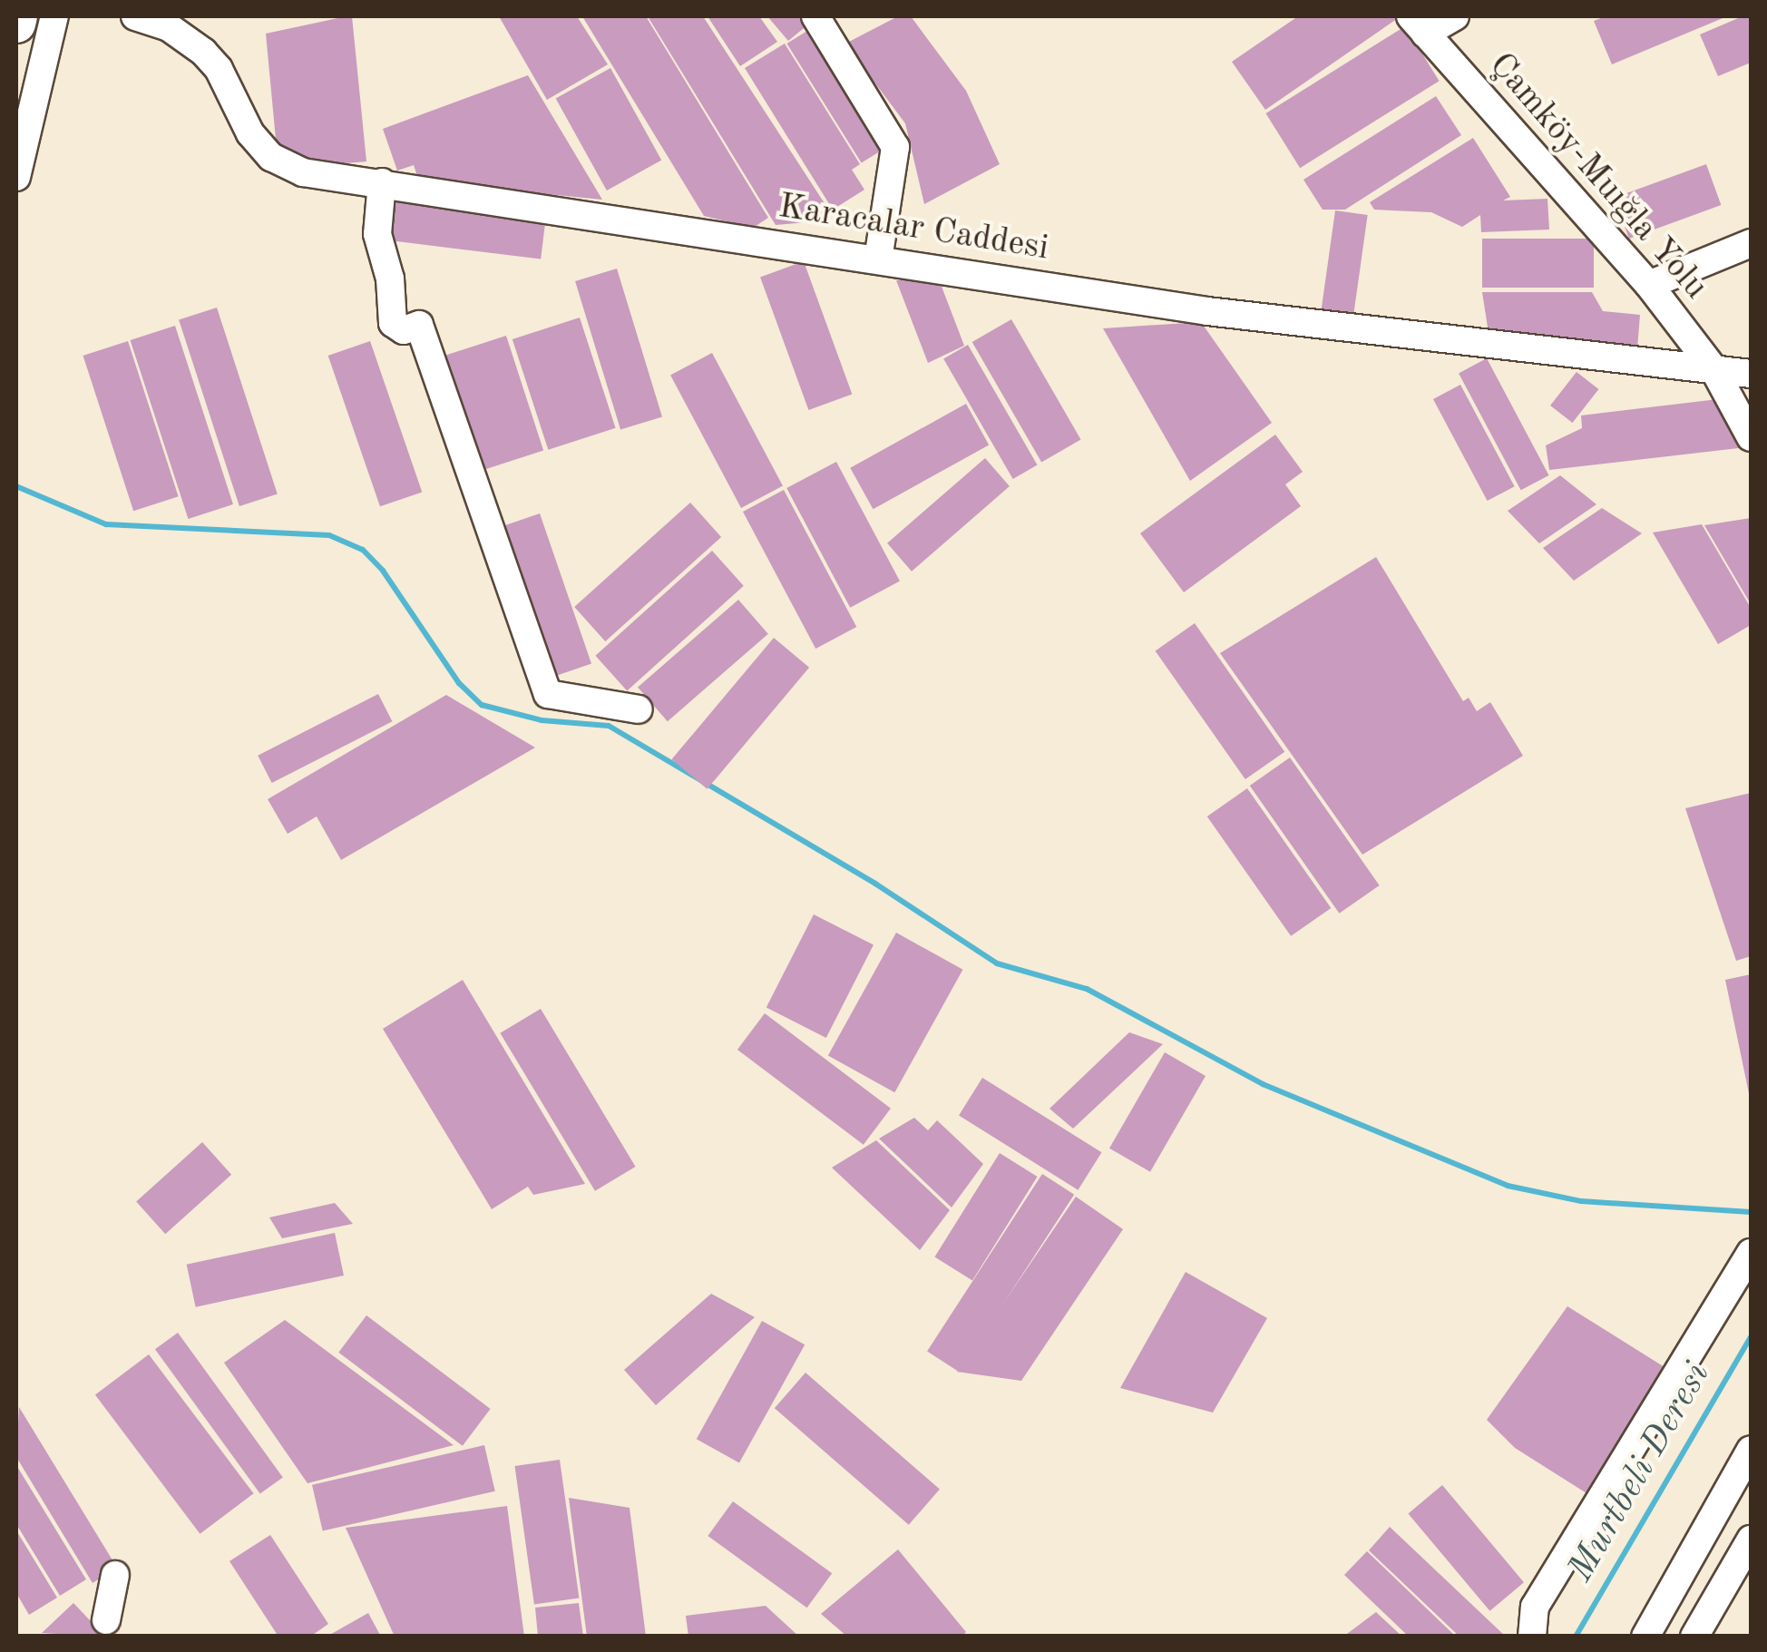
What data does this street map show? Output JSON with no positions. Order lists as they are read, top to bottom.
{
  "streets": {
    "street": ["Çamköy-Muığla Yolu", "Karacalar Caddesi"]
  },
  "crossings": [
    ["Çamköy-Muığla Yolu", "Karacalar Caddesi"]
  ],
  "water": ["Murtbeli Deresi"]
}
